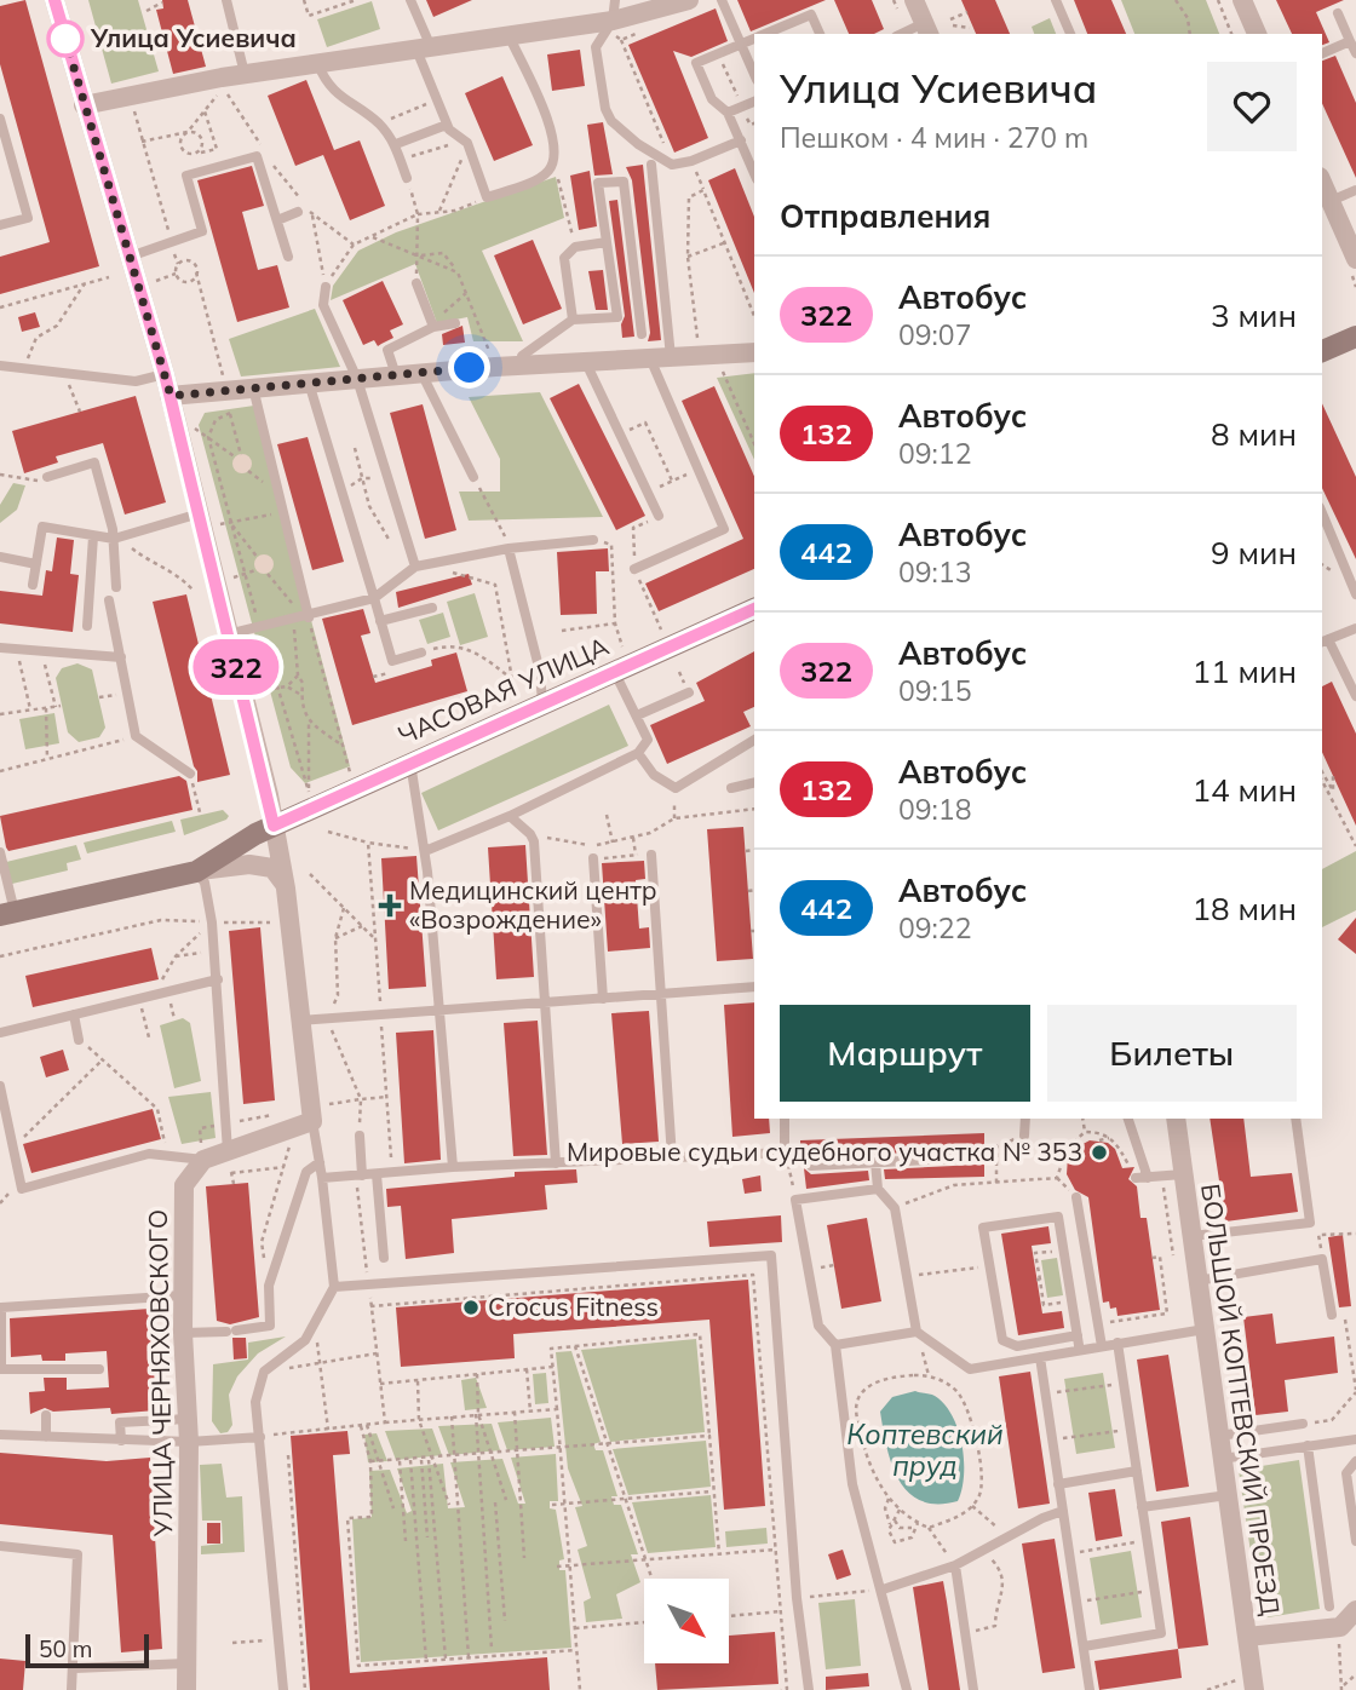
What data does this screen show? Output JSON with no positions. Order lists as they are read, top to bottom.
{
  "streets": {
    "street": ["ЧАСОВАЯ УЛИЦА", "УЛИЦА ЧЕРНЯХОВСКОГО", "БОЛЬШОЙ КОПТЕВСКИЙ ПРОЕЗД"]
  },
  "water": ["Коптевский пруд"],
  "places": {
    "other": ["Улица Усиевича", "Мировые судьи судебного участка № 353", "Crocus Fitness"],
    "health": ["Медицинский центр «Возрождение»"]
  },
  "lines": ["bus line 322"],
  "scale_bar": "50 m",
  "north": "bottom right",
  "page": {
    "on_map": "322",
    "heading": [
      ["Улица Усиевича", "Пешком · 4 мин · 270 m"],
      "Отправления"
    ],
    "list": [
      {
        "mark": "322",
        "name": "Автобус",
        "note": "09:07",
        "value": "3 мин"
      },
      {
        "mark": "132",
        "name": "Автобус",
        "note": "09:12",
        "value": "8 мин"
      },
      {
        "mark": "442",
        "name": "Автобус",
        "note": "09:13",
        "value": "9 мин"
      },
      {
        "mark": "322",
        "name": "Автобус",
        "note": "09:15",
        "value": "11 мин"
      },
      {
        "mark": "132",
        "name": "Автобус",
        "note": "09:18",
        "value": "14 мин"
      },
      {
        "mark": "442",
        "name": "Автобус",
        "note": "09:22",
        "value": "18 мин"
      }
    ],
    "buttons": ["Маршрут", "Билеты"],
    "scale": "50 m"
  }
}
